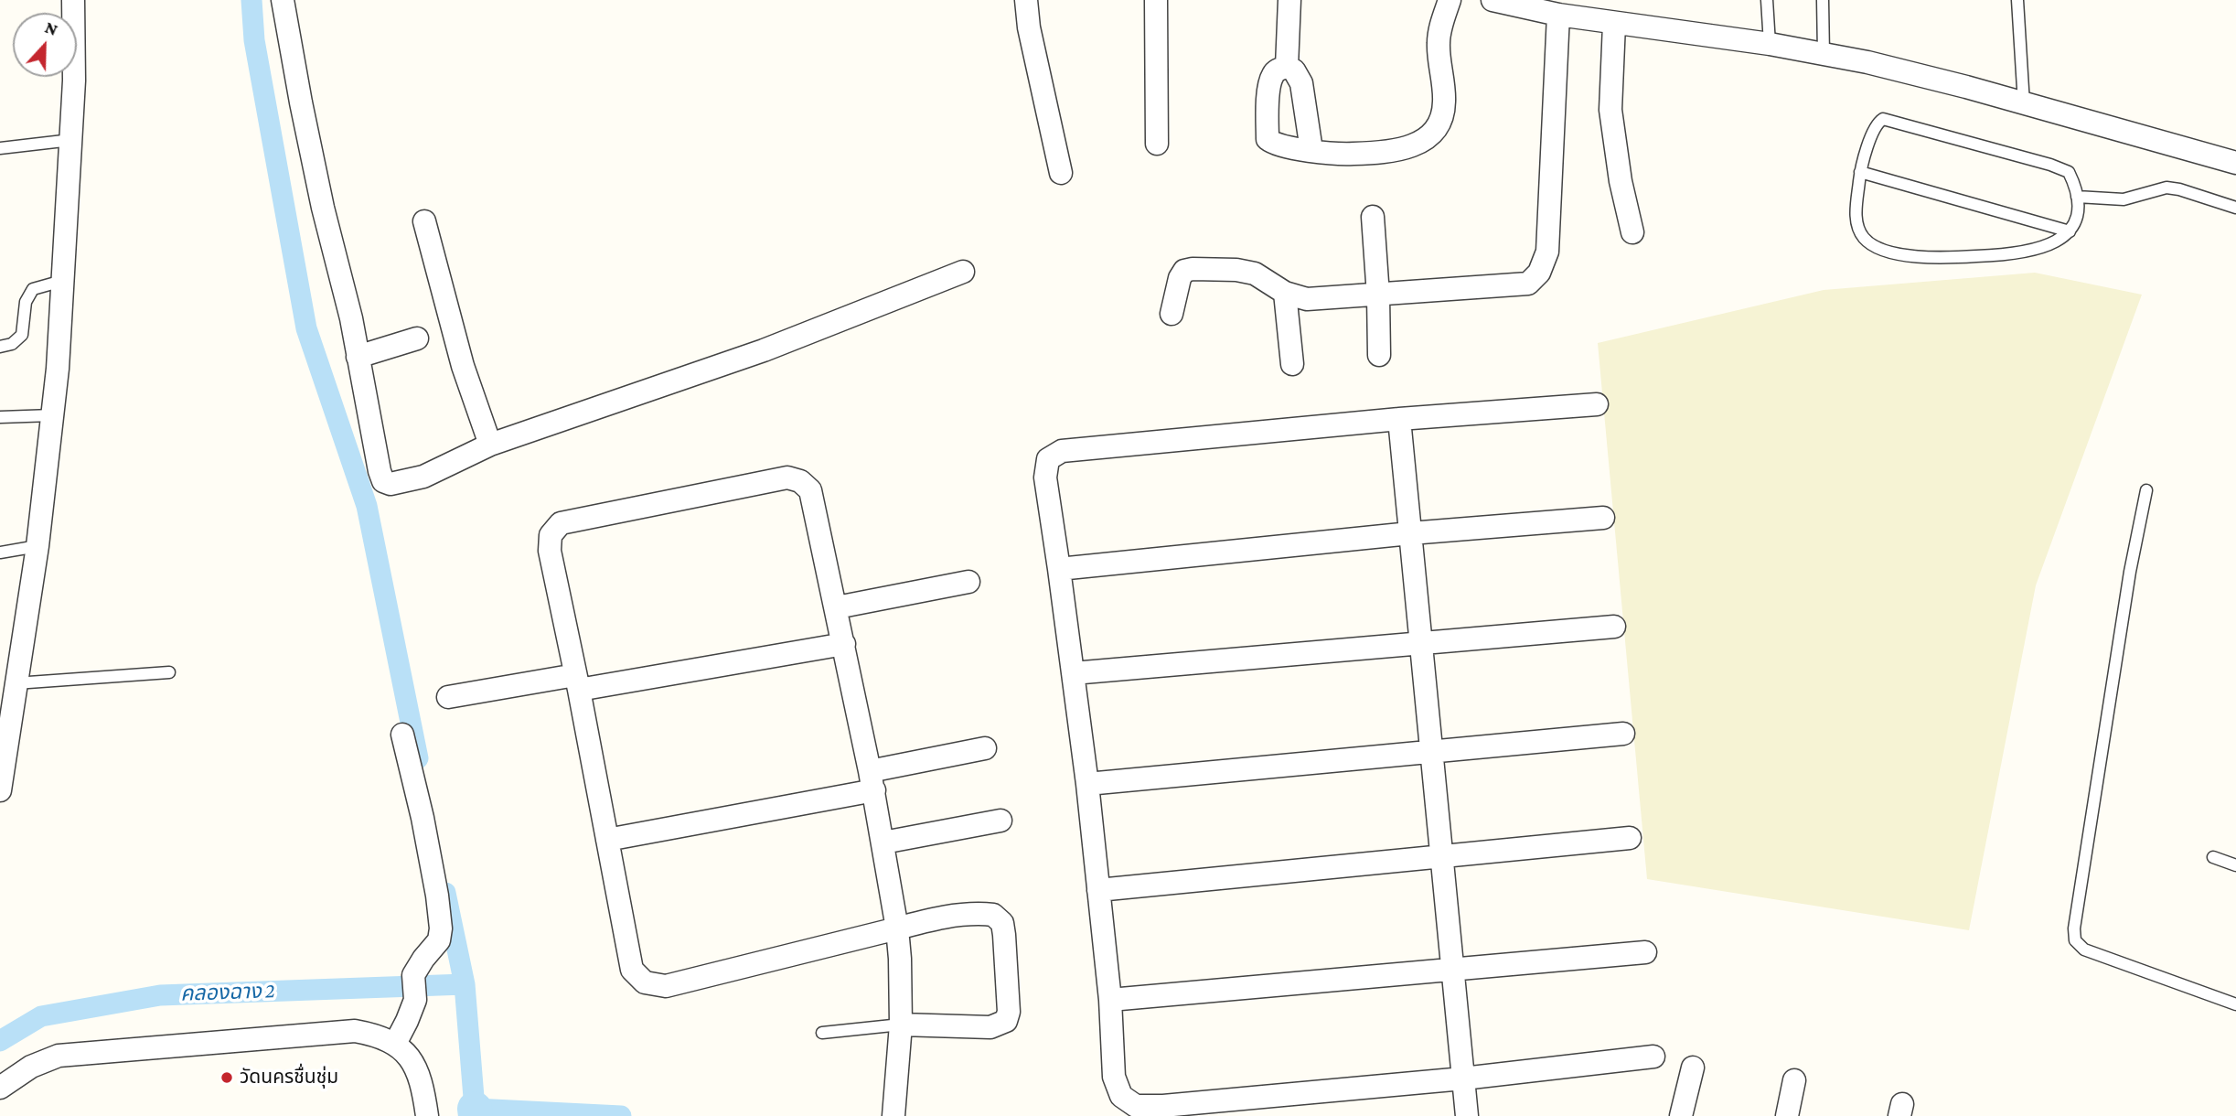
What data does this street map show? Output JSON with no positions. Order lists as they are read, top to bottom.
{
  "water": ["คลองฉาง 2"],
  "places": ["วัดนครชื่นชุ่ม"],
  "north": "top"
}
